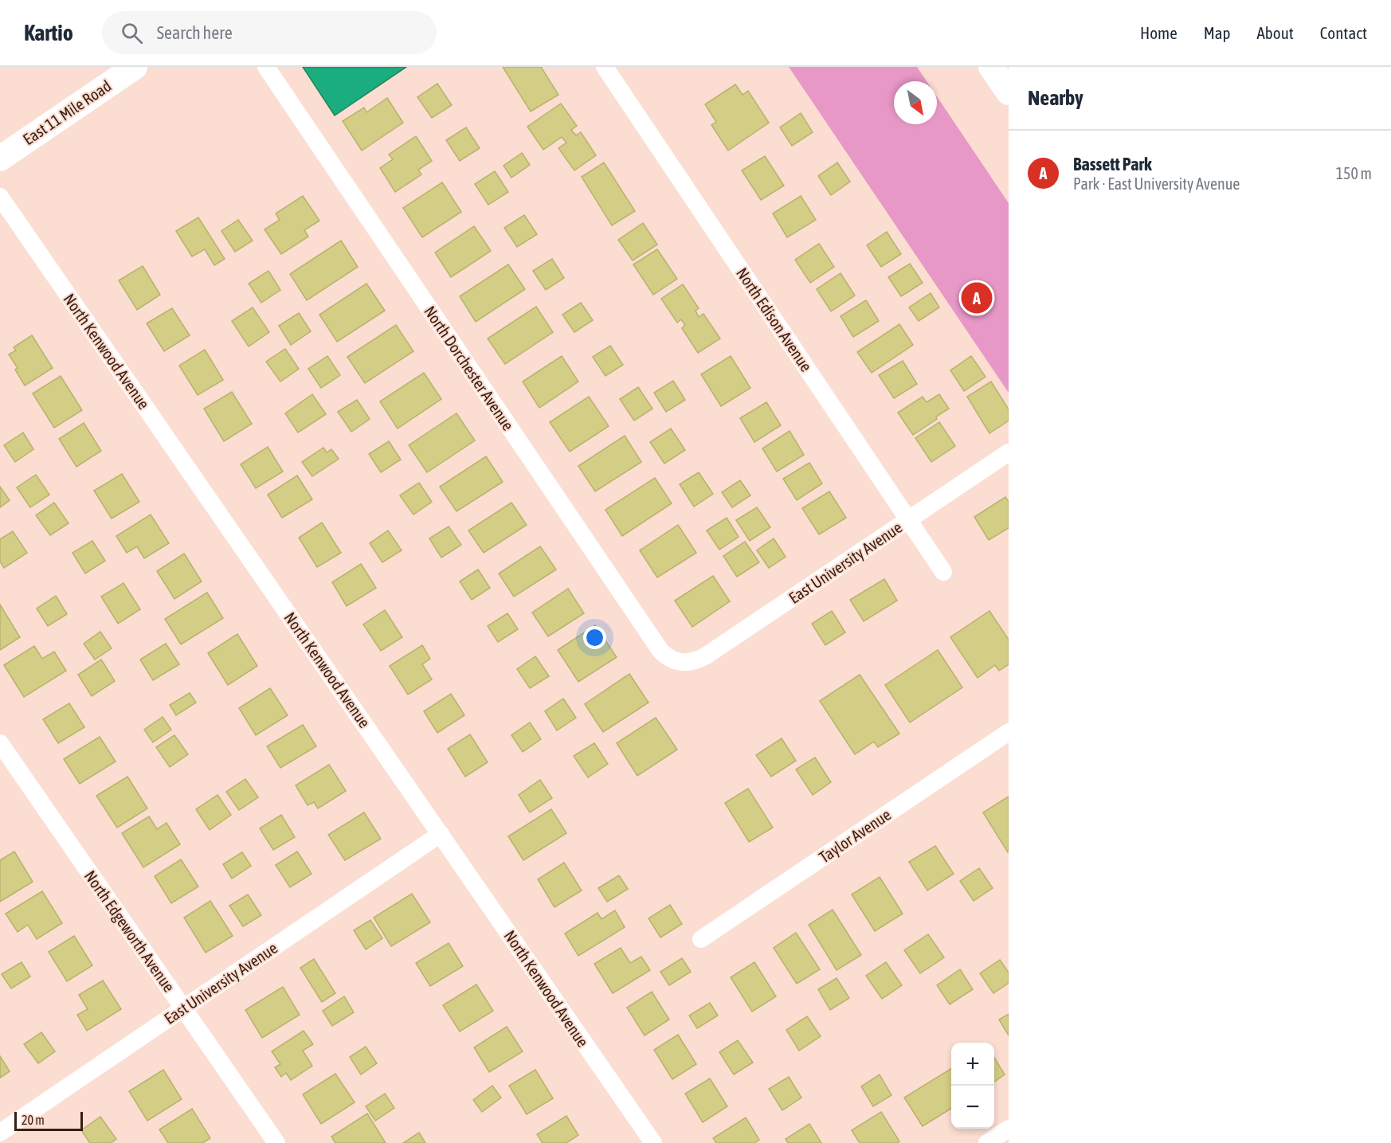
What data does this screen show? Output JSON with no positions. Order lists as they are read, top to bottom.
{
  "streets": {
    "main road": ["East 11 Mile Road"],
    "street": [
      "North Edison Avenue",
      "North Kenwood Avenue",
      "North Dorchester Avenue",
      "East University Avenue",
      "Taylor Avenue",
      "North Edgeworth Avenue"
    ]
  },
  "crossings": [
    ["North Edison Avenue", "East University Avenue"],
    ["North Kenwood Avenue", "East University Avenue"],
    ["North Dorchester Avenue", "East University Avenue"],
    ["East University Avenue", "North Edgeworth Avenue"]
  ],
  "scale_bar": "20 m",
  "north": "bottom right",
  "page": {
    "header": "Kartio",
    "search": "Search here",
    "nav": [
      "Home",
      "Map",
      "About",
      "Contact"
    ],
    "heading": "Nearby",
    "list": [
      {
        "mark": "A",
        "name": "Bassett Park",
        "note": "Park · East University Avenue",
        "value": "150 m"
      }
    ],
    "pins": "A",
    "map_buttons": ["+", "−"],
    "scale": "20 m"
  }
}
